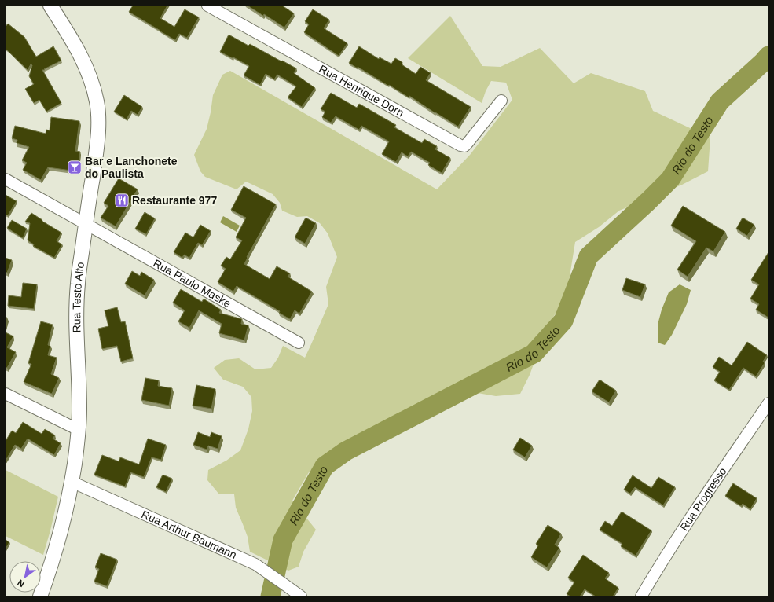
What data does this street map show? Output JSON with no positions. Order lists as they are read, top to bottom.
{
  "streets": {
    "main road": ["Rua Testo Alto"],
    "street": [
      "Rua Henrique Dorn",
      "Rua Paulo Maske",
      "Rua Progresso",
      "Rua Arthur Baumann"
    ]
  },
  "crossings": [
    ["Rua Paulo Maske", "Rua Testo Alto"],
    ["Rua Testo Alto", "Rua Arthur Baumann"]
  ],
  "water": ["Rio do Testo"],
  "places": {
    "bar": ["Bar e Lanchonete do Paulista"],
    "restaurant": ["Restaurante 977"]
  },
  "north": "bottom left"
}
